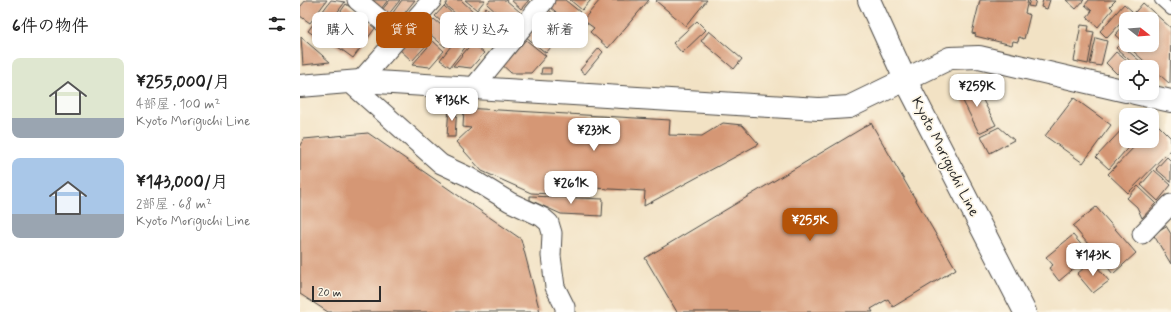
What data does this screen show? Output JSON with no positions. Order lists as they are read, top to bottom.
{
  "streets": {
    "street": ["Kyoto Moriguchi Line"]
  },
  "scale_bar": "20 m",
  "north": "right",
  "page": {
    "heading": "6件の物件",
    "chip": [
      "購入",
      "賃貸",
      "絞り込み",
      "新着"
    ],
    "list": [
      {
        "name": "¥255,000/月",
        "note": "4部屋 · 100 m² · Kyoto Moriguchi Line"
      },
      {
        "name": "¥143,000/月",
        "note": "2部屋 · 68 m² · Kyoto Moriguchi Line"
      }
    ],
    "price": [
      "¥259K",
      "¥136K",
      "¥233K",
      "¥261K",
      "¥255K",
      "¥143K"
    ],
    "scale": "20 m"
  }
}
